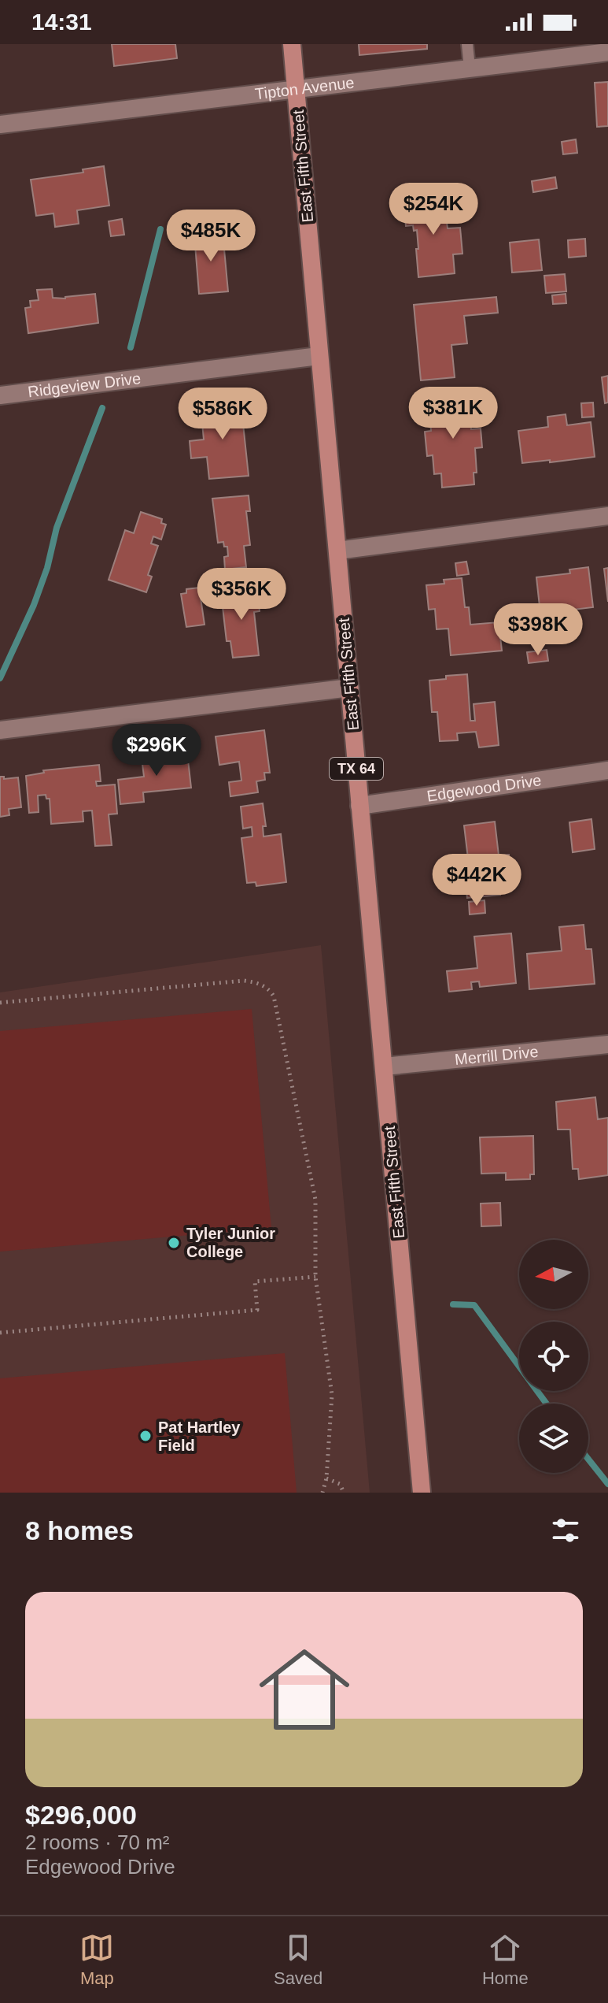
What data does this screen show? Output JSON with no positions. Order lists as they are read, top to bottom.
{
  "streets": {
    "main road": ["East Fifth Street", "TX 64"],
    "street": [
      "Tipton Avenue",
      "Ridgeview Drive",
      "Edgewood Drive",
      "Merrill Drive"
    ]
  },
  "crossings": [
    ["Tipton Avenue", "East Fifth Street"],
    ["East Fifth Street", "Ridgeview Drive"],
    ["East Fifth Street", "Edgewood Drive"],
    ["East Fifth Street", "Merrill Drive"]
  ],
  "places": ["Tyler Junior College", "Pat Hartley Field"],
  "north": "left",
  "page": {
    "status": "14:31",
    "price": [
      "$254K",
      "$485K",
      "$381K",
      "$586K",
      "$356K",
      "$398K",
      "$296K",
      "$442K"
    ],
    "heading": "8 homes",
    "list": [
      {
        "name": "$296,000",
        "note": "2 rooms · 70 m² · Edgewood Drive"
      }
    ],
    "tabs": ["Map", "Saved", "Home"]
  }
}
